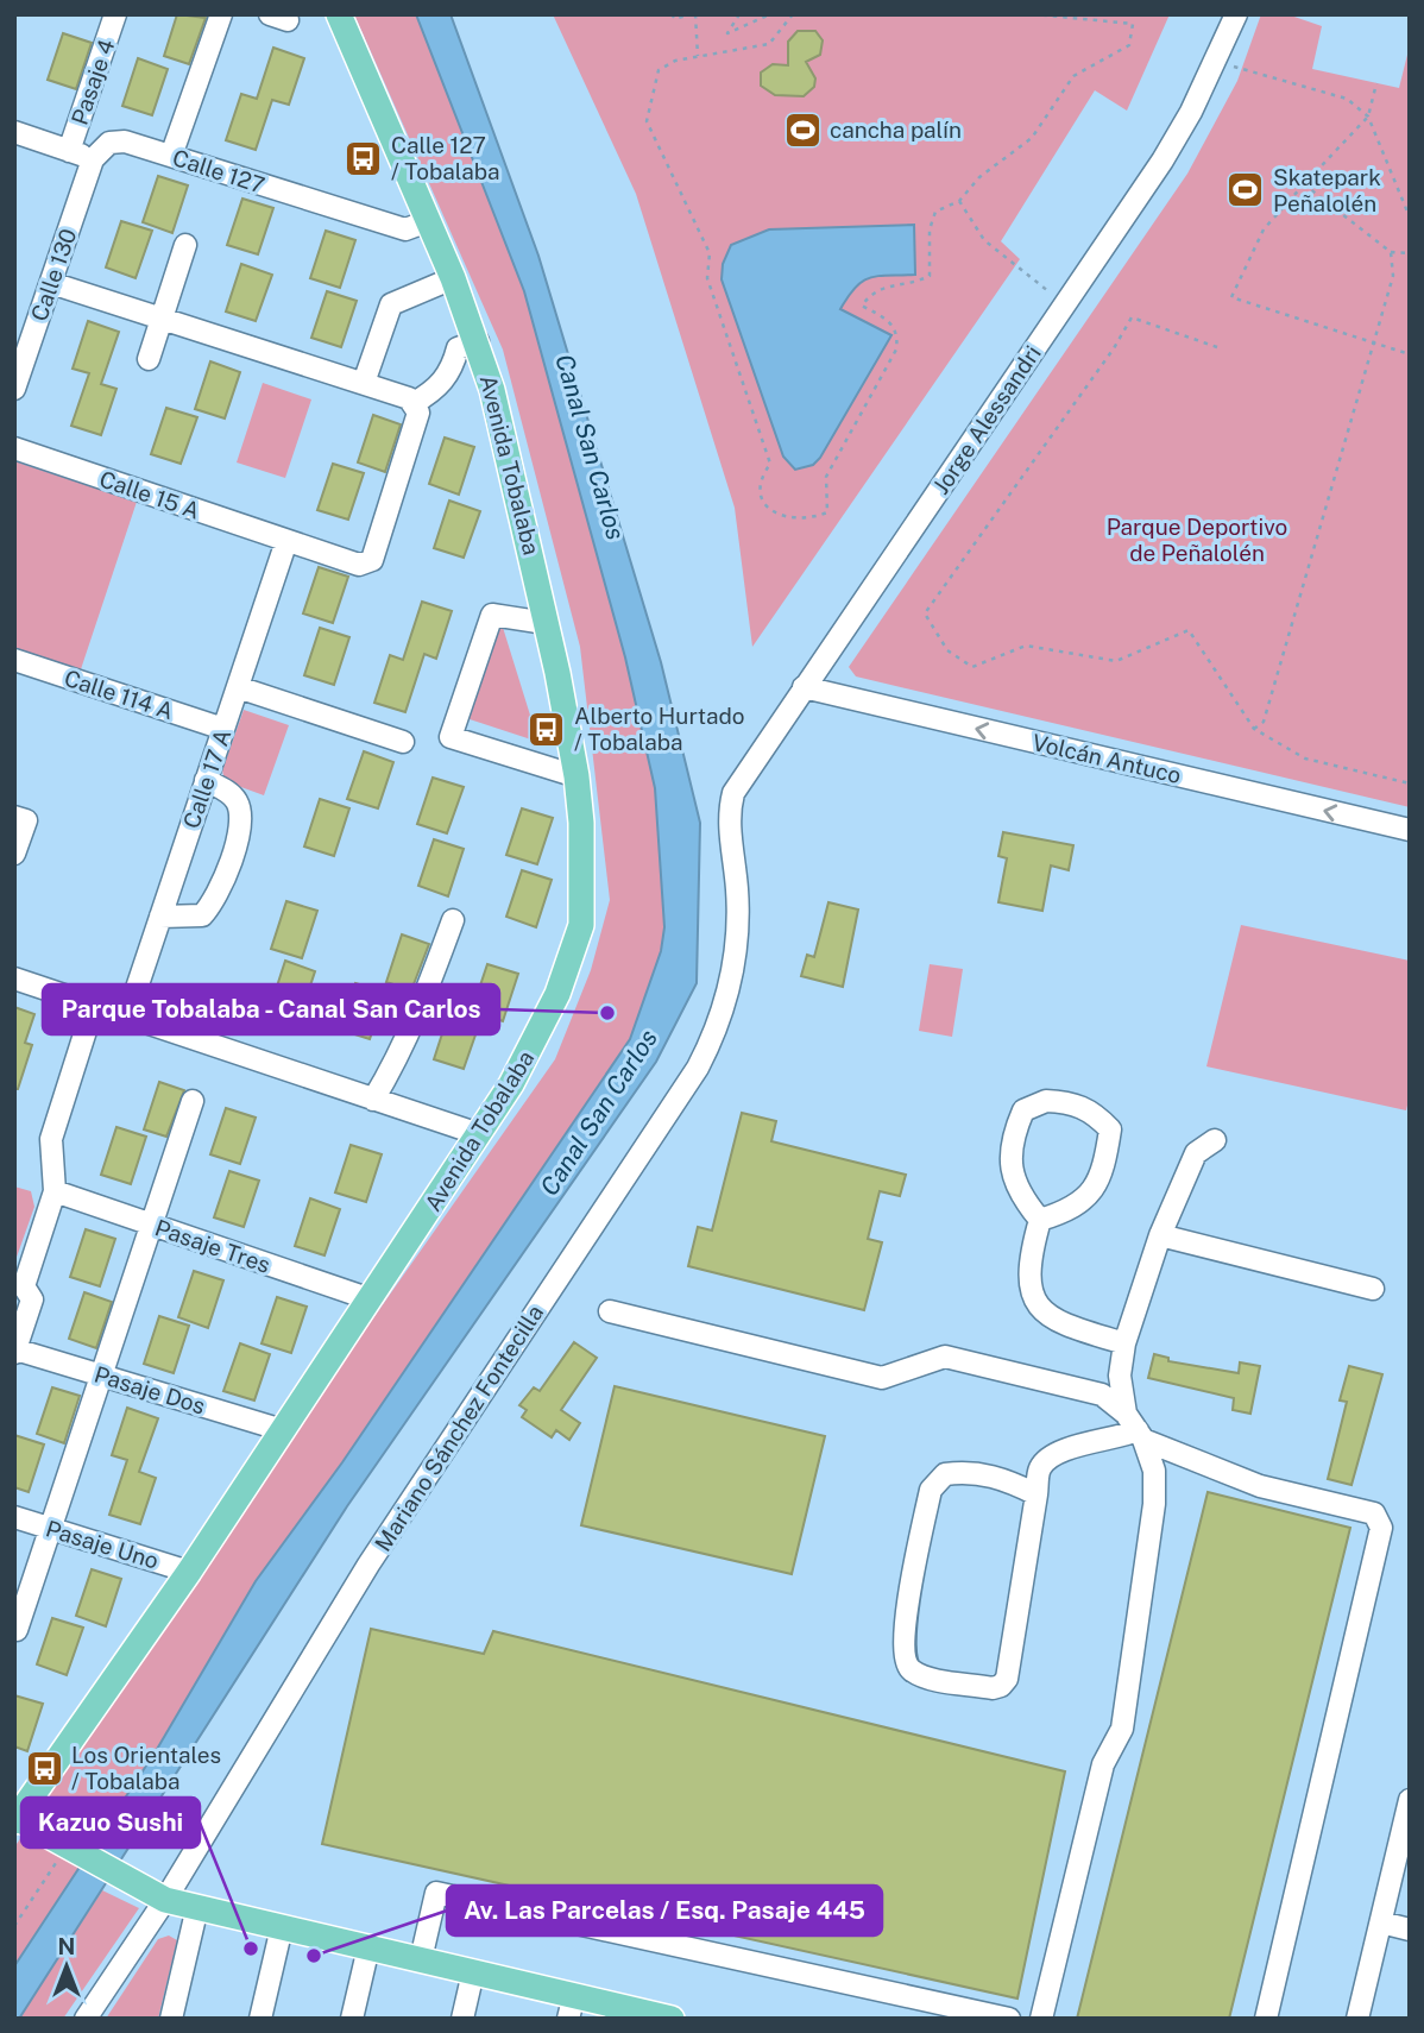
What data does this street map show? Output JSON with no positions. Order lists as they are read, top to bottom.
{
  "streets": {
    "main road": ["Avenida Tobalaba"],
    "street": [
      "Pasaje 4",
      "Calle 127",
      "Calle 130",
      "Jorge Alessandri",
      "Calle 15 A",
      "Calle 114 A",
      "Volcán Antuco",
      "Calle 17 A",
      "Pasaje Tres",
      "Pasaje Dos",
      "Mariano Sánchez Fontecilla",
      "Pasaje Uno"
    ]
  },
  "crossings": [
    ["Calle 127", "Calle 130"],
    ["Calle 127", "Avenida Tobalaba"],
    ["Jorge Alessandri", "Volcán Antuco"],
    ["Jorge Alessandri", "Mariano Sánchez Fontecilla"],
    ["Avenida Tobalaba", "Pasaje Tres"],
    ["Avenida Tobalaba", "Pasaje Dos"],
    ["Avenida Tobalaba", "Pasaje Uno"],
    ["Calle 15 A", "Calle 17 A"],
    ["Calle 114 A", "Calle 17 A"]
  ],
  "one_way": ["Volcán Antuco"],
  "water": ["Canal San Carlos"],
  "parks": ["Parque Deportivo de Peñalolén"],
  "places": {
    "sports": ["cancha palín", "Skatepark Peñalolén"],
    "bus stop": ["Calle 127 / Tobalaba", "Alberto Hurtado / Tobalaba", "Los Orientales / Tobalaba"],
    "other": ["Parque Tobalaba - Canal San Carlos", "Kazuo Sushi", "Av. Las Parcelas / Esq. Pasaje 445"]
  },
  "north": "top"
}
